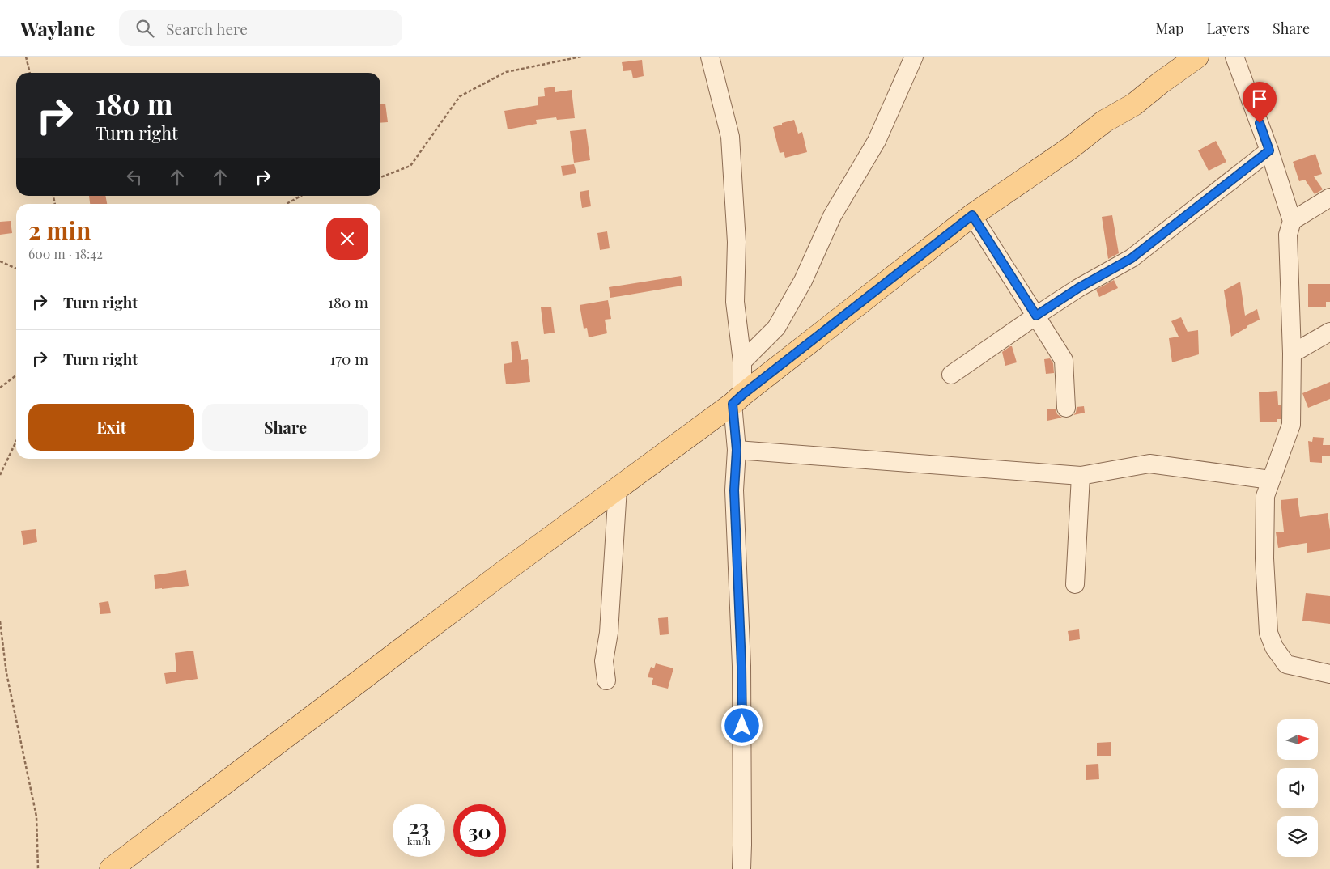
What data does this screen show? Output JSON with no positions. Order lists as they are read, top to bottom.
{
  "north": "right",
  "page": {
    "header": "Waylane",
    "search": "Search here",
    "nav": ["Map", "Layers", "Share"],
    "turn": ["180 m", "Turn right"],
    "heading": ["2 min", "600 m · 18:42"],
    "list": [
      {
        "name": "Turn right",
        "value": "180 m"
      },
      {
        "name": "Turn right",
        "value": "170 m"
      }
    ],
    "buttons": ["Exit", "Share"],
    "speed": "23 km/h",
    "limit": "30"
  }
}
